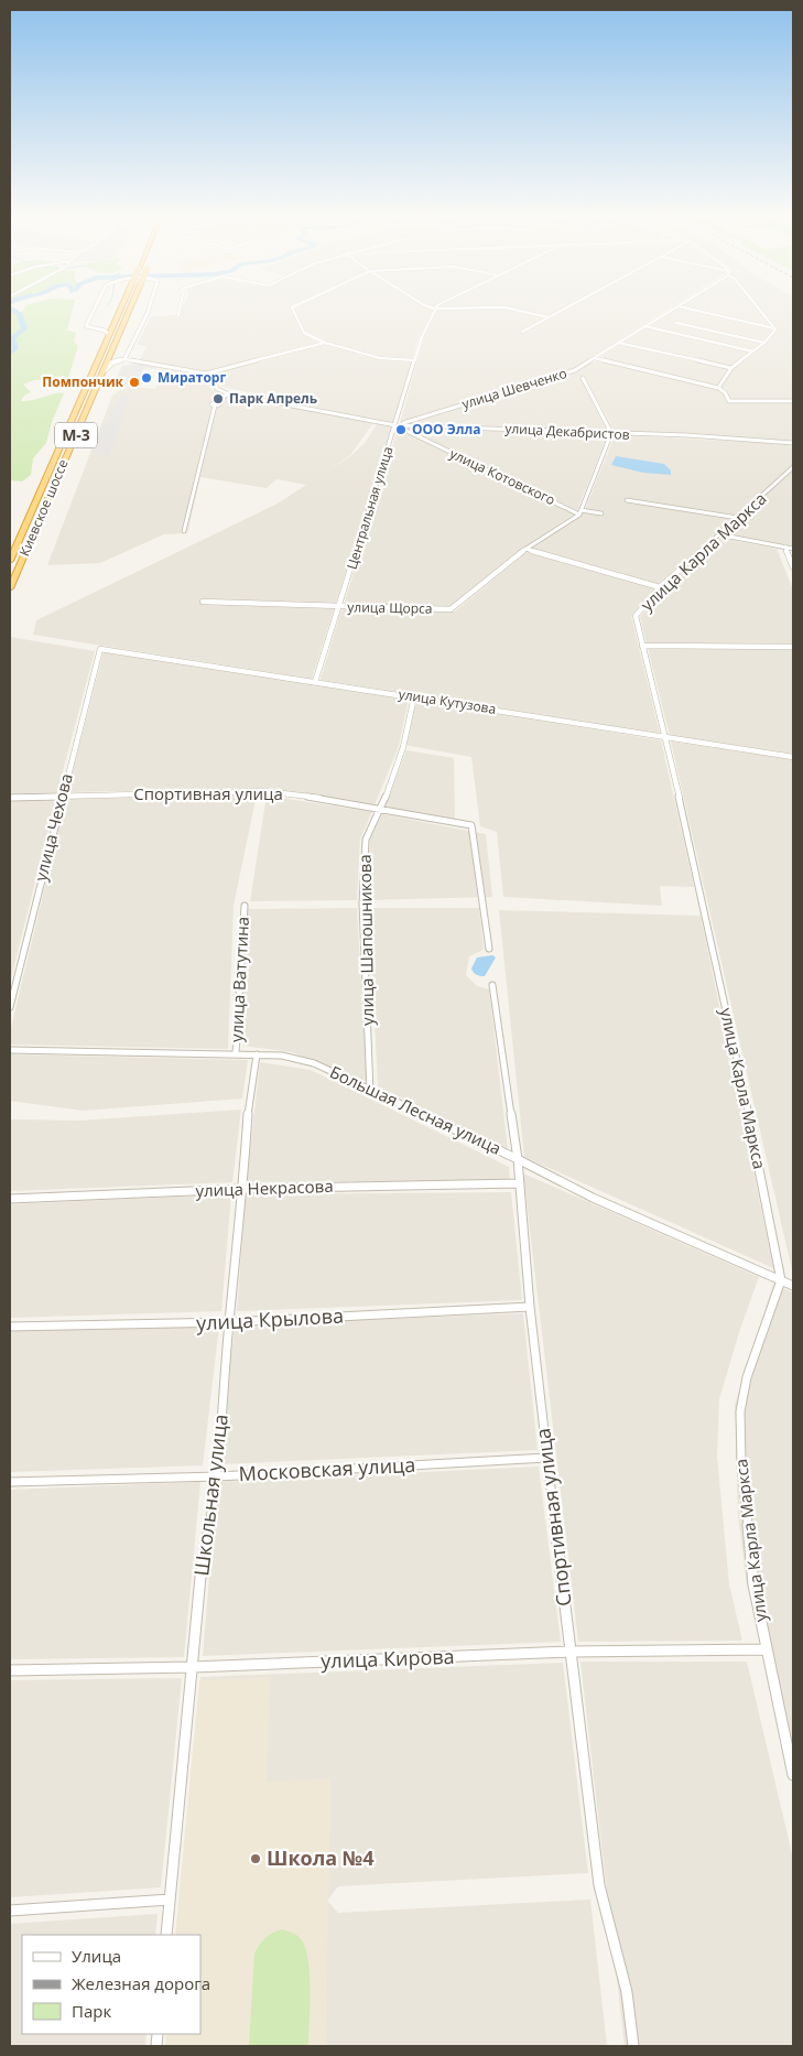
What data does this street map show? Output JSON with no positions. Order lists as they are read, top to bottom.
{
  "streets": {
    "highway": ["М-3", "Киевское шоссе"],
    "street": [
      "улица Шевченко",
      "улица Декабристов",
      "улица Котовского",
      "Центральная улица",
      "улица Карла Маркса",
      "улица Щорса",
      "улица Кутузова",
      "Спортивная улица",
      "улица Чехова",
      "улица Шапошникова",
      "улица Ватутина",
      "Большая Лесная улица",
      "улица Некрасова",
      "улица Крылова",
      "Московская улица",
      "Школьная улица",
      "улица Кирова"
    ]
  },
  "crossings": [
    ["улица Шевченко", "улица Декабристов"],
    ["улица Шевченко", "улица Котовского"],
    ["улица Шевченко", "Центральная улица"],
    ["улица Декабристов", "улица Котовского"],
    ["улица Декабристов", "Центральная улица"],
    ["улица Котовского", "Центральная улица"],
    ["улица Котовского", "улица Щорса"],
    ["Центральная улица", "улица Щорса"],
    ["Центральная улица", "улица Кутузова"],
    ["улица Карла Маркса", "улица Кутузова"],
    ["улица Карла Маркса", "Большая Лесная улица"],
    ["улица Карла Маркса", "улица Кирова"],
    ["улица Кутузова", "улица Чехова"],
    ["улица Кутузова", "улица Шапошникова"],
    ["Спортивная улица", "улица Чехова"],
    ["Спортивная улица", "улица Шапошникова"],
    ["Спортивная улица", "Большая Лесная улица"],
    ["Спортивная улица", "улица Некрасова"],
    ["Спортивная улица", "улица Крылова"],
    ["Спортивная улица", "Московская улица"],
    ["Спортивная улица", "улица Кирова"],
    ["улица Шапошникова", "Большая Лесная улица"],
    ["улица Ватутина", "Большая Лесная улица"],
    ["Большая Лесная улица", "Школьная улица"],
    ["улица Некрасова", "Школьная улица"],
    ["улица Крылова", "Школьная улица"],
    ["Московская улица", "Школьная улица"],
    ["Школьная улица", "улица Кирова"]
  ],
  "places": [
    "Мираторг",
    "Помпончик",
    "Парк Апрель",
    "ООО Элла",
    "Школа №4"
  ],
  "legend": ["Улица", "Железная дорога", "Парк"]
}
